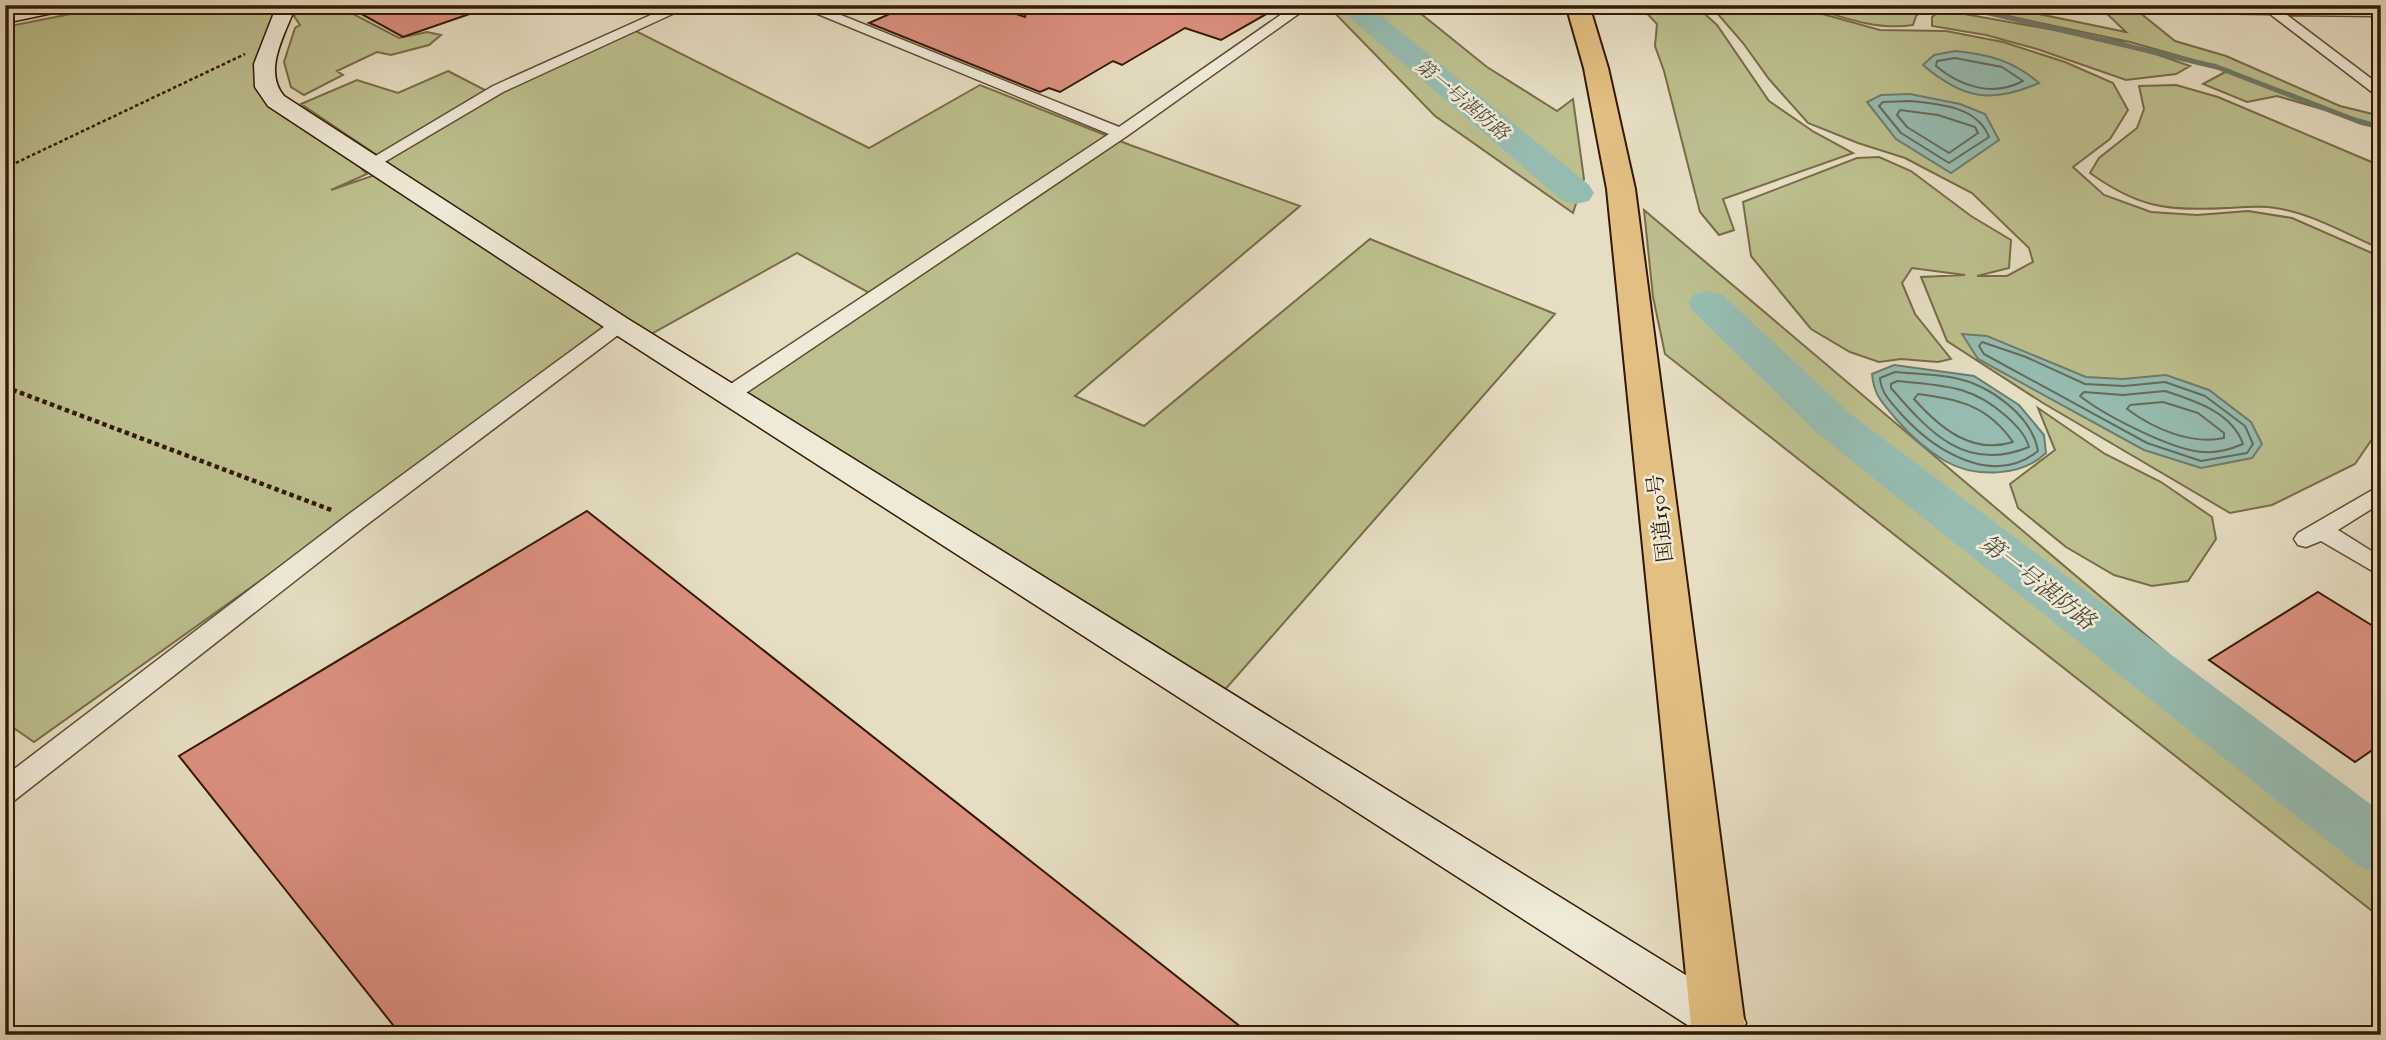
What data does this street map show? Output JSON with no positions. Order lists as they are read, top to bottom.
{
  "streets": {
    "highway": ["国道150号"]
  },
  "water": ["第一号湛防路"]
}
